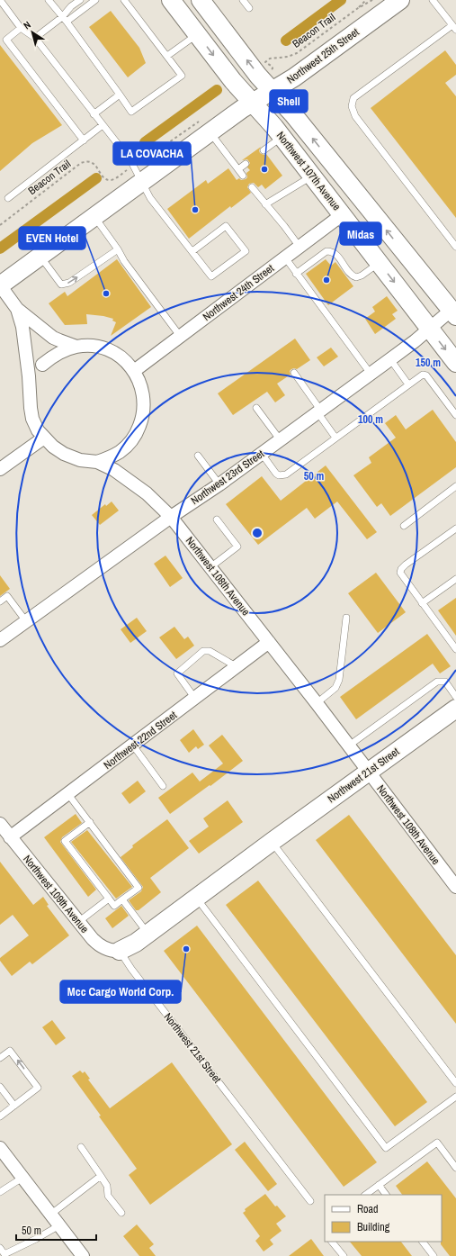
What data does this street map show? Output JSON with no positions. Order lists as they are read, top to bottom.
{
  "streets": {
    "main road": ["Northwest 25th Street", "Northwest 107th Avenue", "Northwest 21st Street"],
    "street": [
      "Northwest 24th Street",
      "Northwest 23rd Street",
      "Northwest 108th Avenue",
      "Northwest 22nd Street",
      "Northwest 109th Avenue"
    ],
    "path": ["Beacon Trail"]
  },
  "crossings": [
    ["Northwest 25th Street", "Northwest 107th Avenue"],
    ["Northwest 25th Street", "Northwest 108th Avenue"],
    ["Northwest 107th Avenue", "Northwest 24th Street"],
    ["Northwest 107th Avenue", "Northwest 23rd Street"],
    ["Northwest 23rd Street", "Northwest 108th Avenue"],
    ["Northwest 108th Avenue", "Northwest 22nd Street"],
    ["Northwest 108th Avenue", "Northwest 21st Street"],
    ["Northwest 22nd Street", "Northwest 109th Avenue"],
    ["Northwest 21st Street", "Northwest 109th Avenue"]
  ],
  "places": [
    "Shell",
    "LA COVACHA",
    "Midas",
    "EVEN Hotel",
    "Mcc Cargo World Corp."
  ],
  "legend": ["Road", "Building"],
  "scale_bar": "50 m",
  "north": "top left",
  "rings": ["150 m", "100 m", "50 m"]
}
